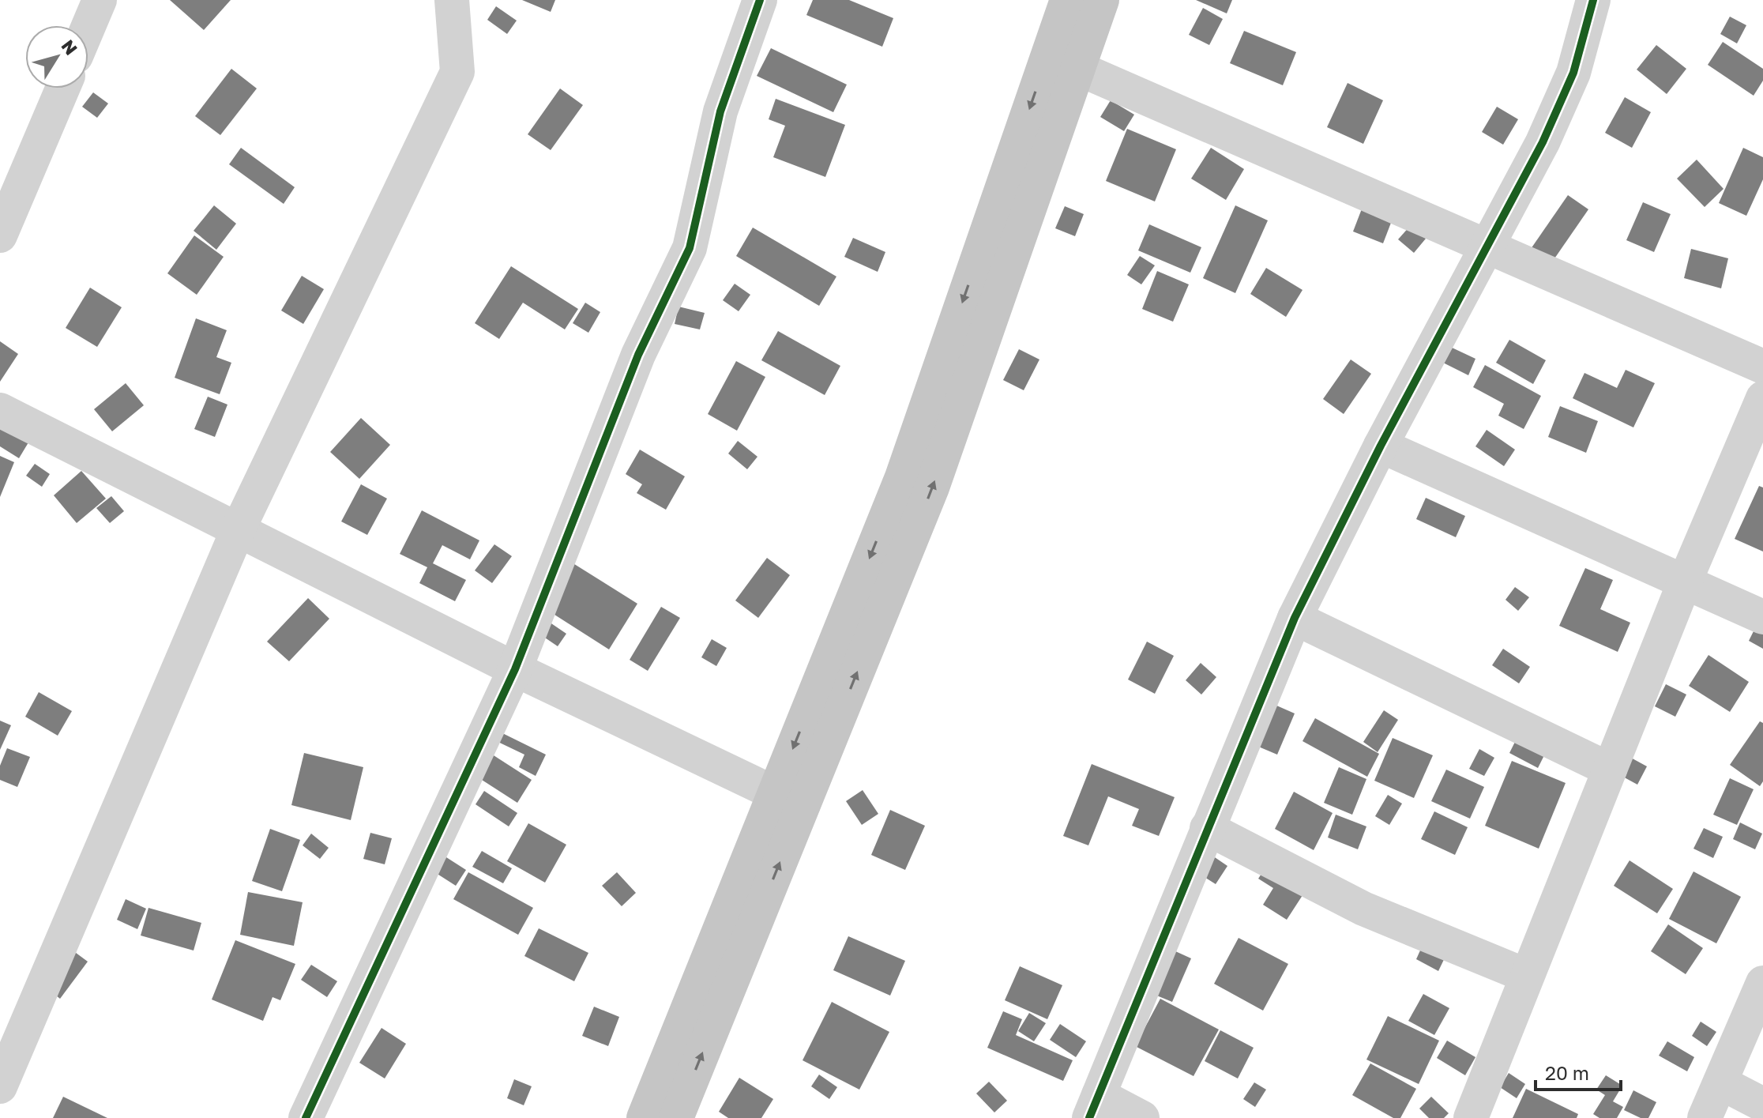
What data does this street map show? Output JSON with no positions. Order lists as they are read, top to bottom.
{
  "scale_bar": "20 m",
  "north": "top right"
}
